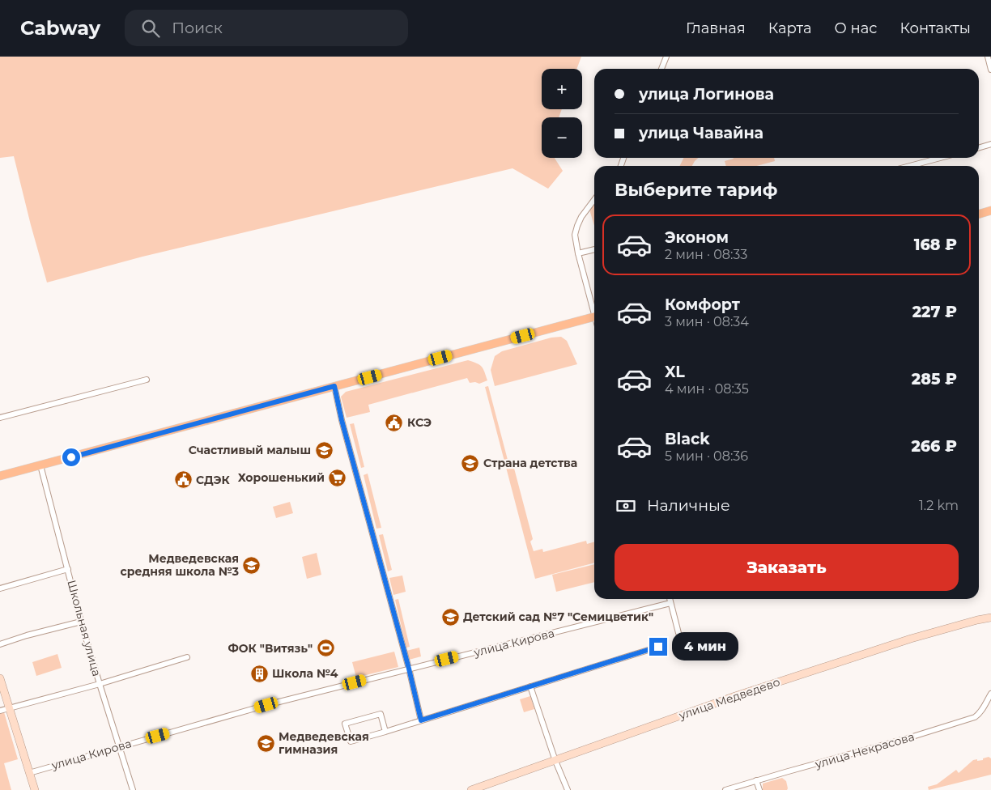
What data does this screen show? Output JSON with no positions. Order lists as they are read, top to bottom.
{
  "streets": {
    "street": [
      "Школьная улица",
      "улица Кирова",
      "улица Медведево",
      "улица Некрасова"
    ]
  },
  "crossings": [
    ["Школьная улица", "улица Кирова"]
  ],
  "places": {
    "public building": ["КСЭ", "СДЭК"],
    "school or university": [
      "Счастливый малыш",
      "Страна детства",
      "Медведевская средняя школа №3",
      "Детский сад №7 \"Семицветик\"",
      "Медведевская гимназия"
    ],
    "supermarket": ["Хорошенький"],
    "sports": ["ФОК \"Витязь\""],
    "building": ["Школа №4"]
  },
  "page": {
    "header": "Cabway",
    "search": "Поиск",
    "nav": [
      "Главная",
      "Карта",
      "О нас",
      "Контакты"
    ],
    "map_buttons": ["+", "−"],
    "banner": ["улица Логинова", "улица Чавайна"],
    "heading": "Выберите тариф",
    "list": [
      {
        "name": "Эконом",
        "note": "2 мин · 08:33",
        "value": "168 ₽"
      },
      {
        "name": "Комфорт",
        "note": "3 мин · 08:34",
        "value": "227 ₽"
      },
      {
        "name": "XL",
        "note": "4 мин · 08:35",
        "value": "285 ₽"
      },
      {
        "name": "Black",
        "note": "5 мин · 08:36",
        "value": "266 ₽"
      }
    ],
    "pay": ["Наличные", "1.2 km"],
    "buttons": "Заказать",
    "bubble": "4 мин"
  }
}
